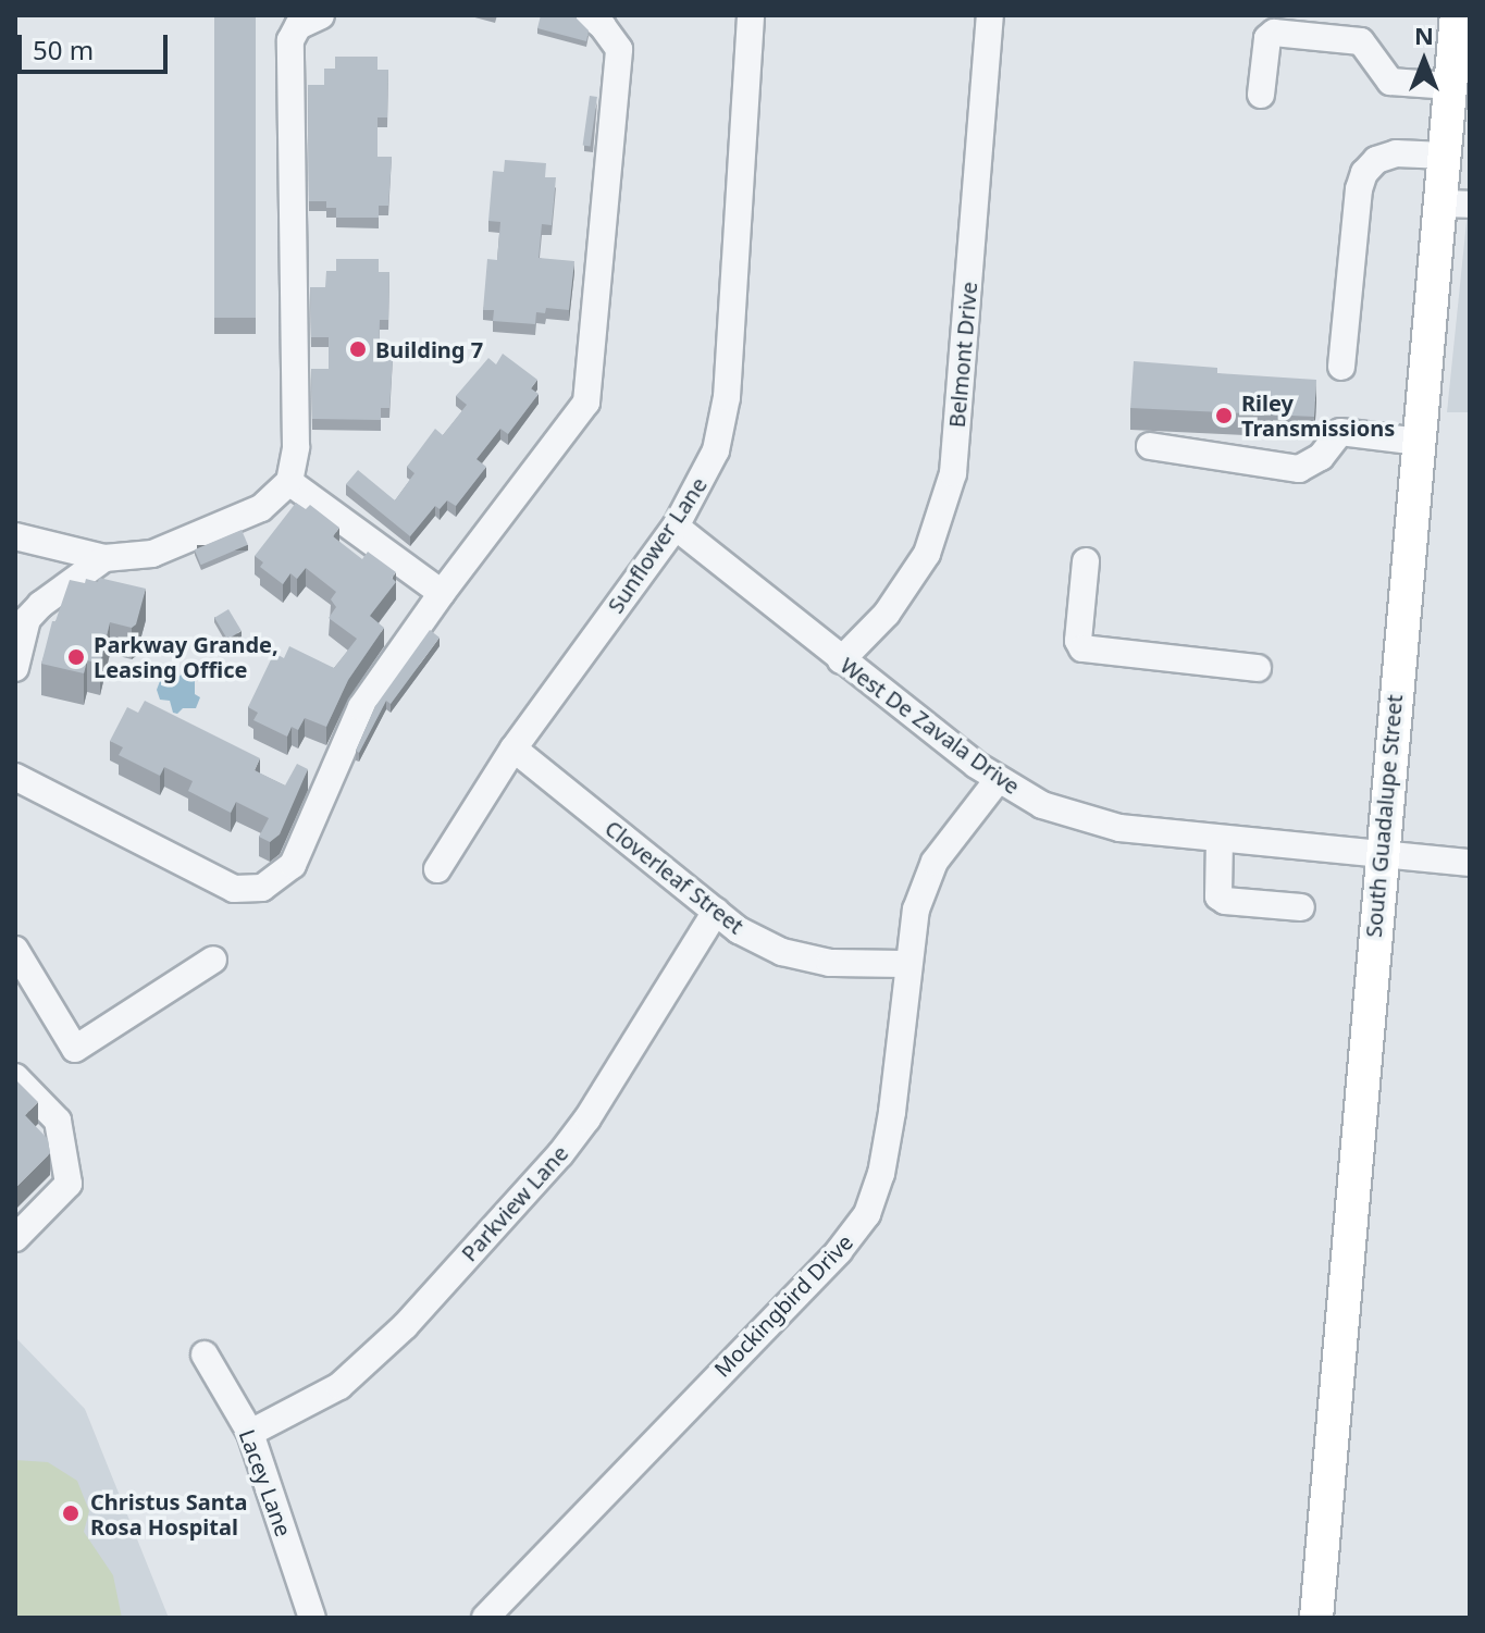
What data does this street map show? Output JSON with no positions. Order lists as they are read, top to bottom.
{
  "streets": {
    "main road": ["South Guadalupe Street"],
    "street": [
      "Belmont Drive",
      "Sunflower Lane",
      "West De Zavala Drive",
      "Cloverleaf Street",
      "Parkview Lane",
      "Mockingbird Drive",
      "Lacey Lane"
    ]
  },
  "crossings": [
    ["Belmont Drive", "West De Zavala Drive"],
    ["Sunflower Lane", "West De Zavala Drive"],
    ["Sunflower Lane", "Cloverleaf Street"],
    ["West De Zavala Drive", "South Guadalupe Street"],
    ["West De Zavala Drive", "Mockingbird Drive"],
    ["Cloverleaf Street", "Parkview Lane"],
    ["Cloverleaf Street", "Mockingbird Drive"],
    ["Parkview Lane", "Lacey Lane"]
  ],
  "places": [
    "Building 7",
    "Riley Transmissions",
    "Parkway Grande, Leasing Office",
    "Christus Santa Rosa Hospital"
  ],
  "scale_bar": "50 m",
  "north": "top"
}
